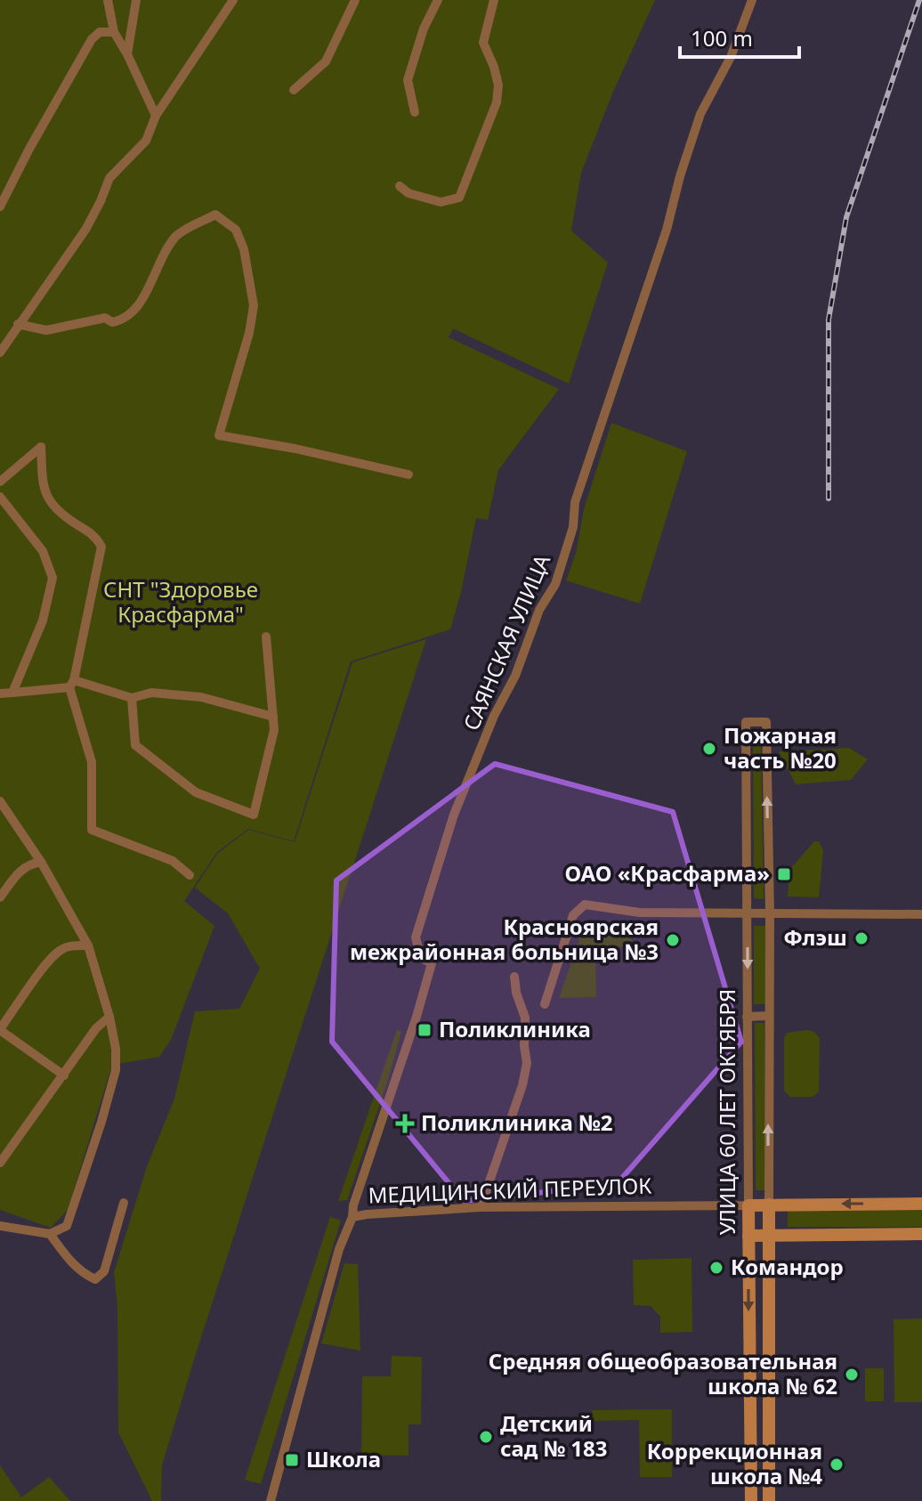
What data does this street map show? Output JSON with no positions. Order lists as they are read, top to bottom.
{
  "streets": {
    "main road": ["УЛИЦА 60 ЛЕТ ОКТЯБРЯ", "МЕДИЦИНСКИЙ ПЕРЕУЛОК"],
    "street": ["САЯНСКАЯ УЛИЦА"]
  },
  "crossings": [
    ["САЯНСКАЯ УЛИЦА", "МЕДИЦИНСКИЙ ПЕРЕУЛОК"],
    ["УЛИЦА 60 ЛЕТ ОКТЯБРЯ", "МЕДИЦИНСКИЙ ПЕРЕУЛОК"]
  ],
  "parks": ["СНТ \"Здоровье Красфарма\""],
  "places": {
    "other": [
      "Пожарная часть №20",
      "Флэш",
      "Красноярская межрайонная больница №3",
      "Командор",
      "Средняя общеобразовательная школа № 62",
      "Детский сад № 183",
      "Коррекционная школа №4"
    ],
    "transit": ["ОАО «Красфарма»", "Поликлиника", "Школа"],
    "health": ["Поликлиника №2"]
  },
  "scale_bar": "100 m"
}
